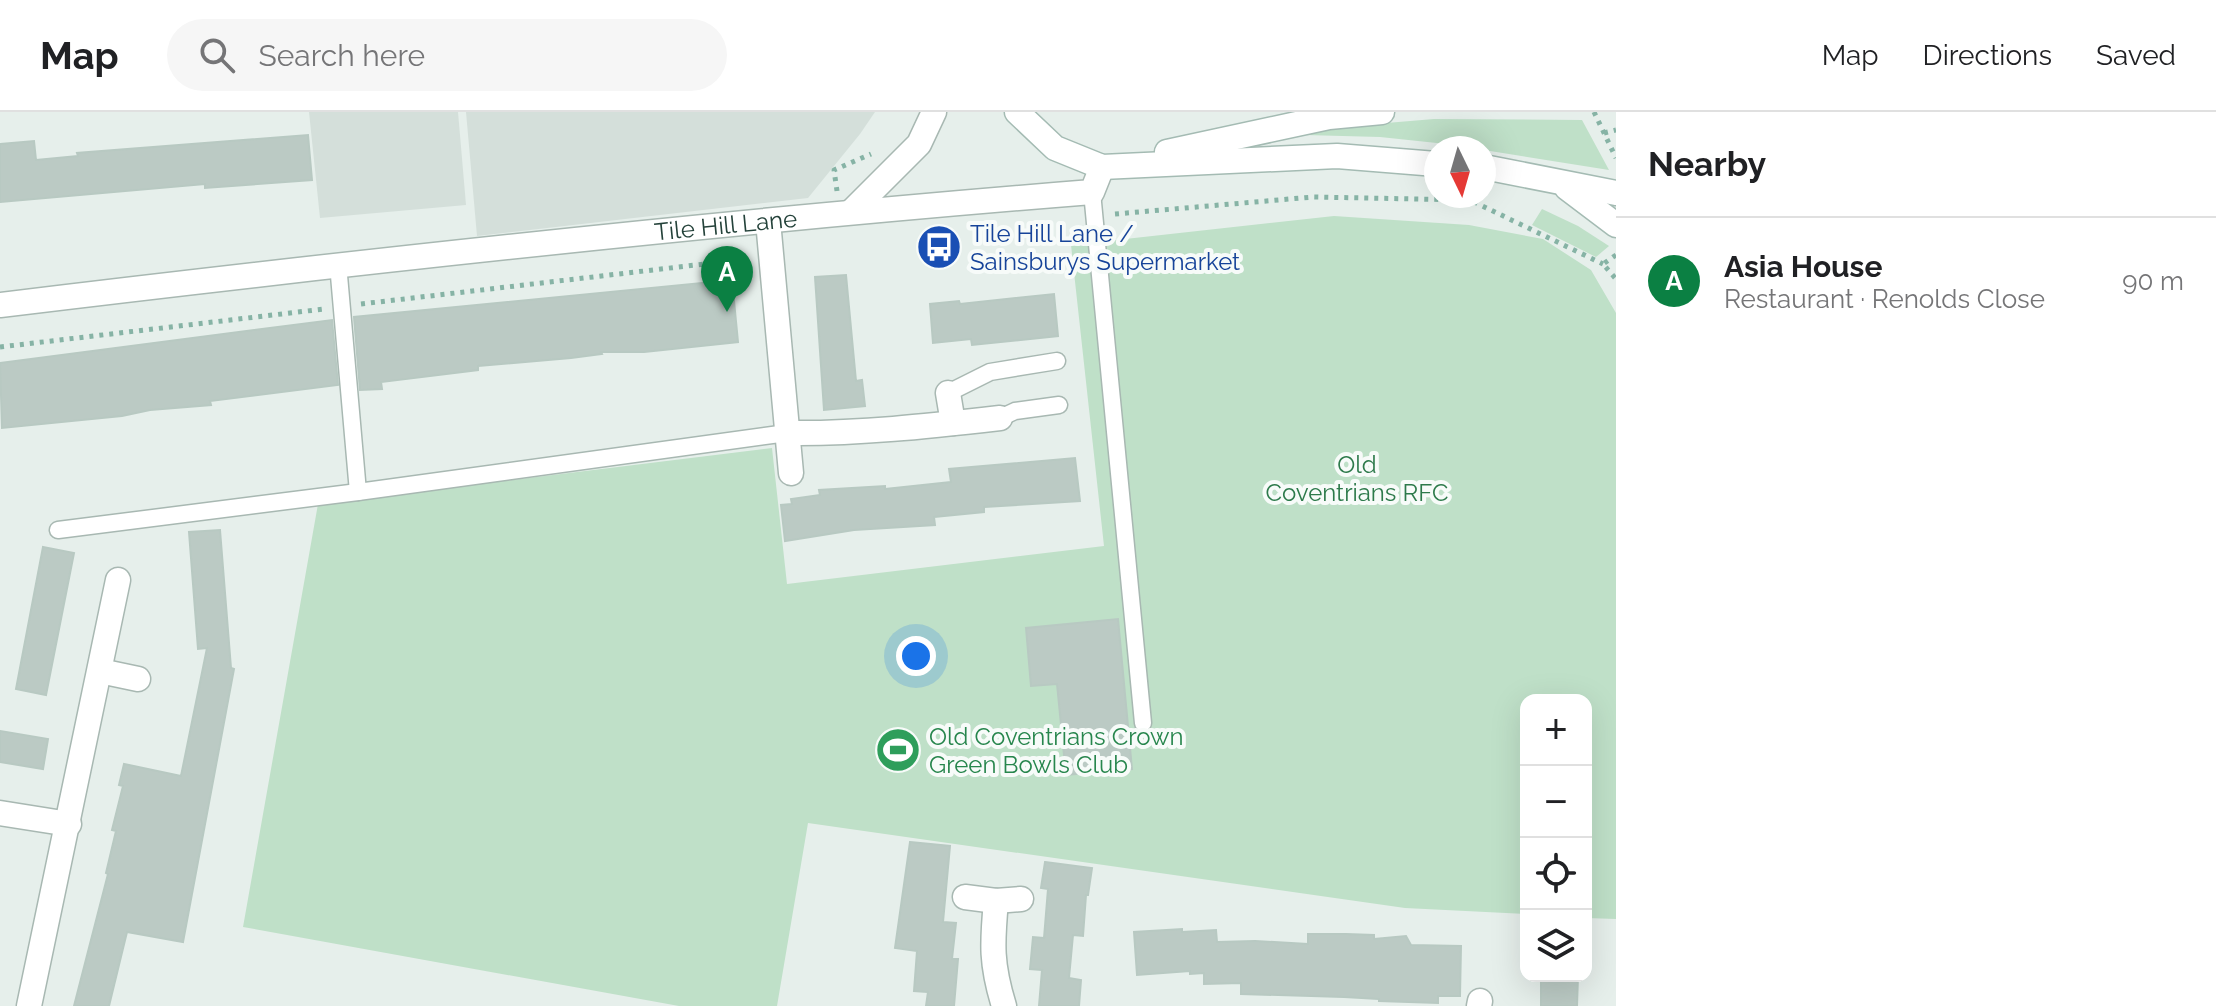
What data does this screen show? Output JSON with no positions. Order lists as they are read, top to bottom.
{
  "streets": {
    "street": ["Tile Hill Lane"]
  },
  "parks": ["Old Coventrians RFC"],
  "places": {
    "bus stop": ["Tile Hill Lane / Sainsburys Supermarket"],
    "sports": ["Old Coventrians Crown Green Bowls Club"]
  },
  "north": "bottom",
  "page": {
    "header": "Map",
    "search": "Search here",
    "nav": ["Map", "Directions", "Saved"],
    "heading": "Nearby",
    "list": [
      {
        "mark": "A",
        "name": "Asia House",
        "note": "Restaurant · Renolds Close",
        "value": "90 m"
      }
    ],
    "pins": "A",
    "map_buttons": ["+", "−"]
  }
}
